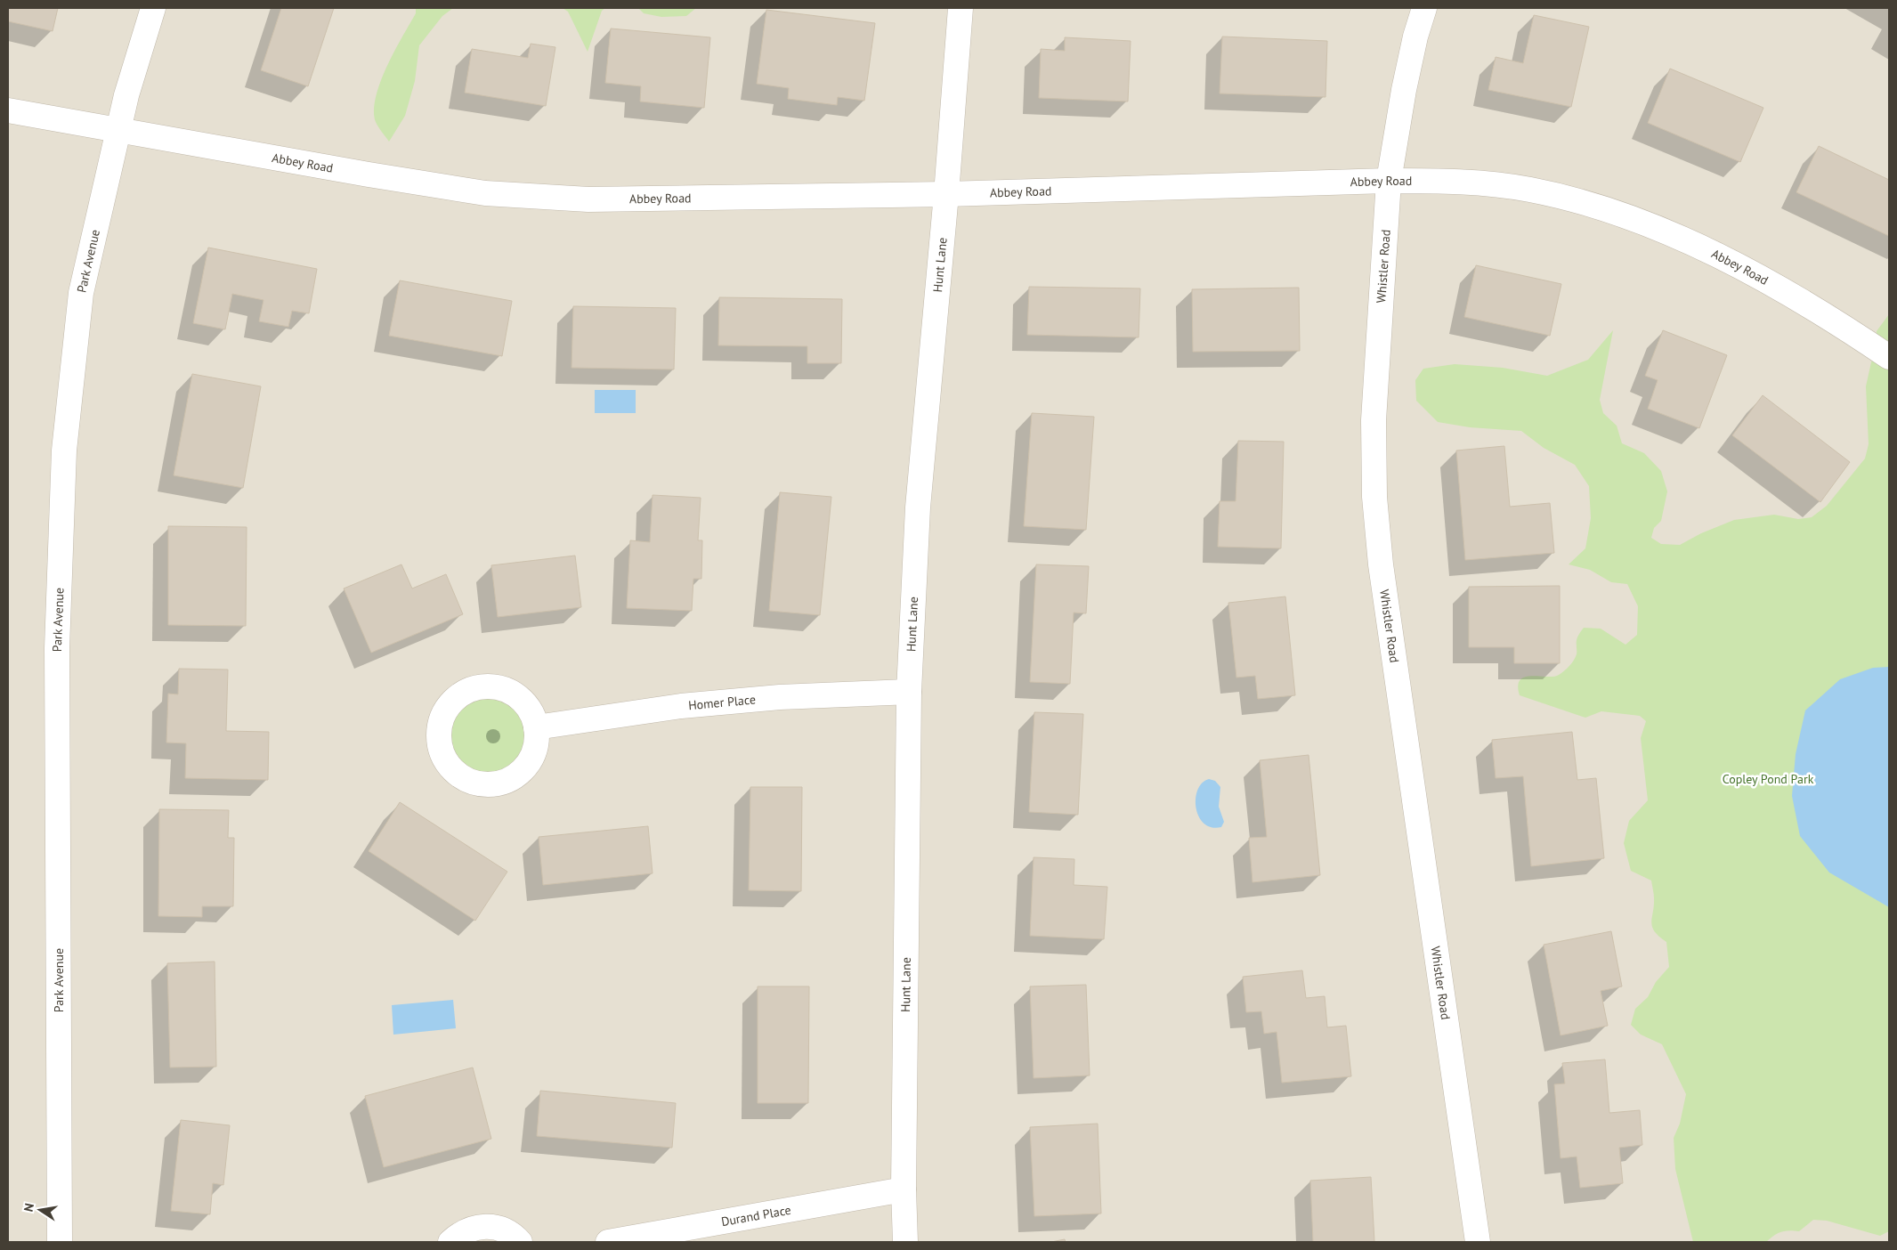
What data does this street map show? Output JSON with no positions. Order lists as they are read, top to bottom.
{
  "streets": {
    "street": [
      "Abbey Road",
      "Park Avenue",
      "Hunt Lane",
      "Whistler Road",
      "Homer Place",
      "Durand Place"
    ]
  },
  "crossings": [
    ["Abbey Road", "Park Avenue"],
    ["Abbey Road", "Hunt Lane"],
    ["Abbey Road", "Whistler Road"],
    ["Hunt Lane", "Homer Place"],
    ["Hunt Lane", "Durand Place"]
  ],
  "parks": ["Copley Pond Park"],
  "north": "left"
}
